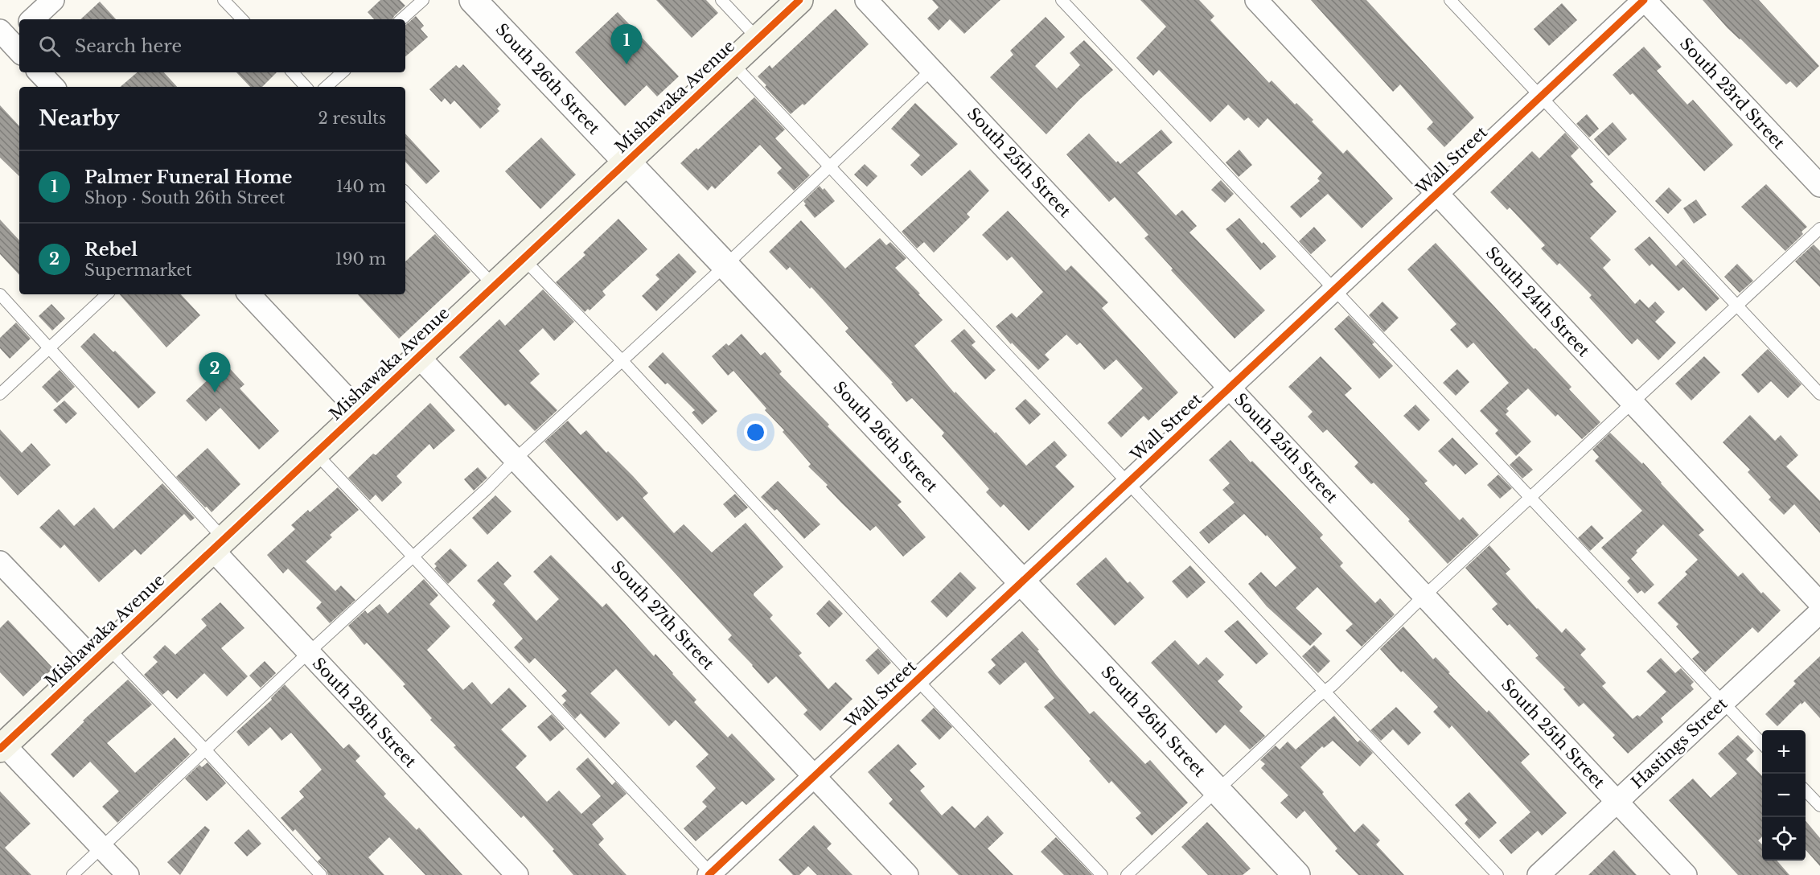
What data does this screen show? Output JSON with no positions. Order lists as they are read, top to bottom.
{
  "streets": {
    "main road": ["Mishawaka Avenue"],
    "street": [
      "South 26th Street",
      "South 23rd Street",
      "Wall Street",
      "South 25th Street",
      "South 24th Street",
      "South 27th Street",
      "South 28th Street",
      "Hastings Street"
    ]
  },
  "crossings": [
    ["South 26th Street", "Mishawaka Avenue"],
    ["South 26th Street", "Wall Street"],
    ["South 23rd Street", "Wall Street"],
    ["Mishawaka Avenue", "South 27th Street"],
    ["Mishawaka Avenue", "South 28th Street"],
    ["Wall Street", "South 25th Street"],
    ["Wall Street", "South 24th Street"],
    ["Wall Street", "South 27th Street"],
    ["South 25th Street", "Hastings Street"]
  ],
  "page": {
    "search": "Search here",
    "pins": ["1", "2"],
    "heading": ["Nearby", "2 results"],
    "list": [
      {
        "mark": "1",
        "name": "Palmer Funeral Home",
        "note": "Shop · South 26th Street",
        "value": "140 m"
      },
      {
        "mark": "2",
        "name": "Rebel",
        "note": "Supermarket",
        "value": "190 m"
      }
    ],
    "map_buttons": ["+", "−"]
  }
}
